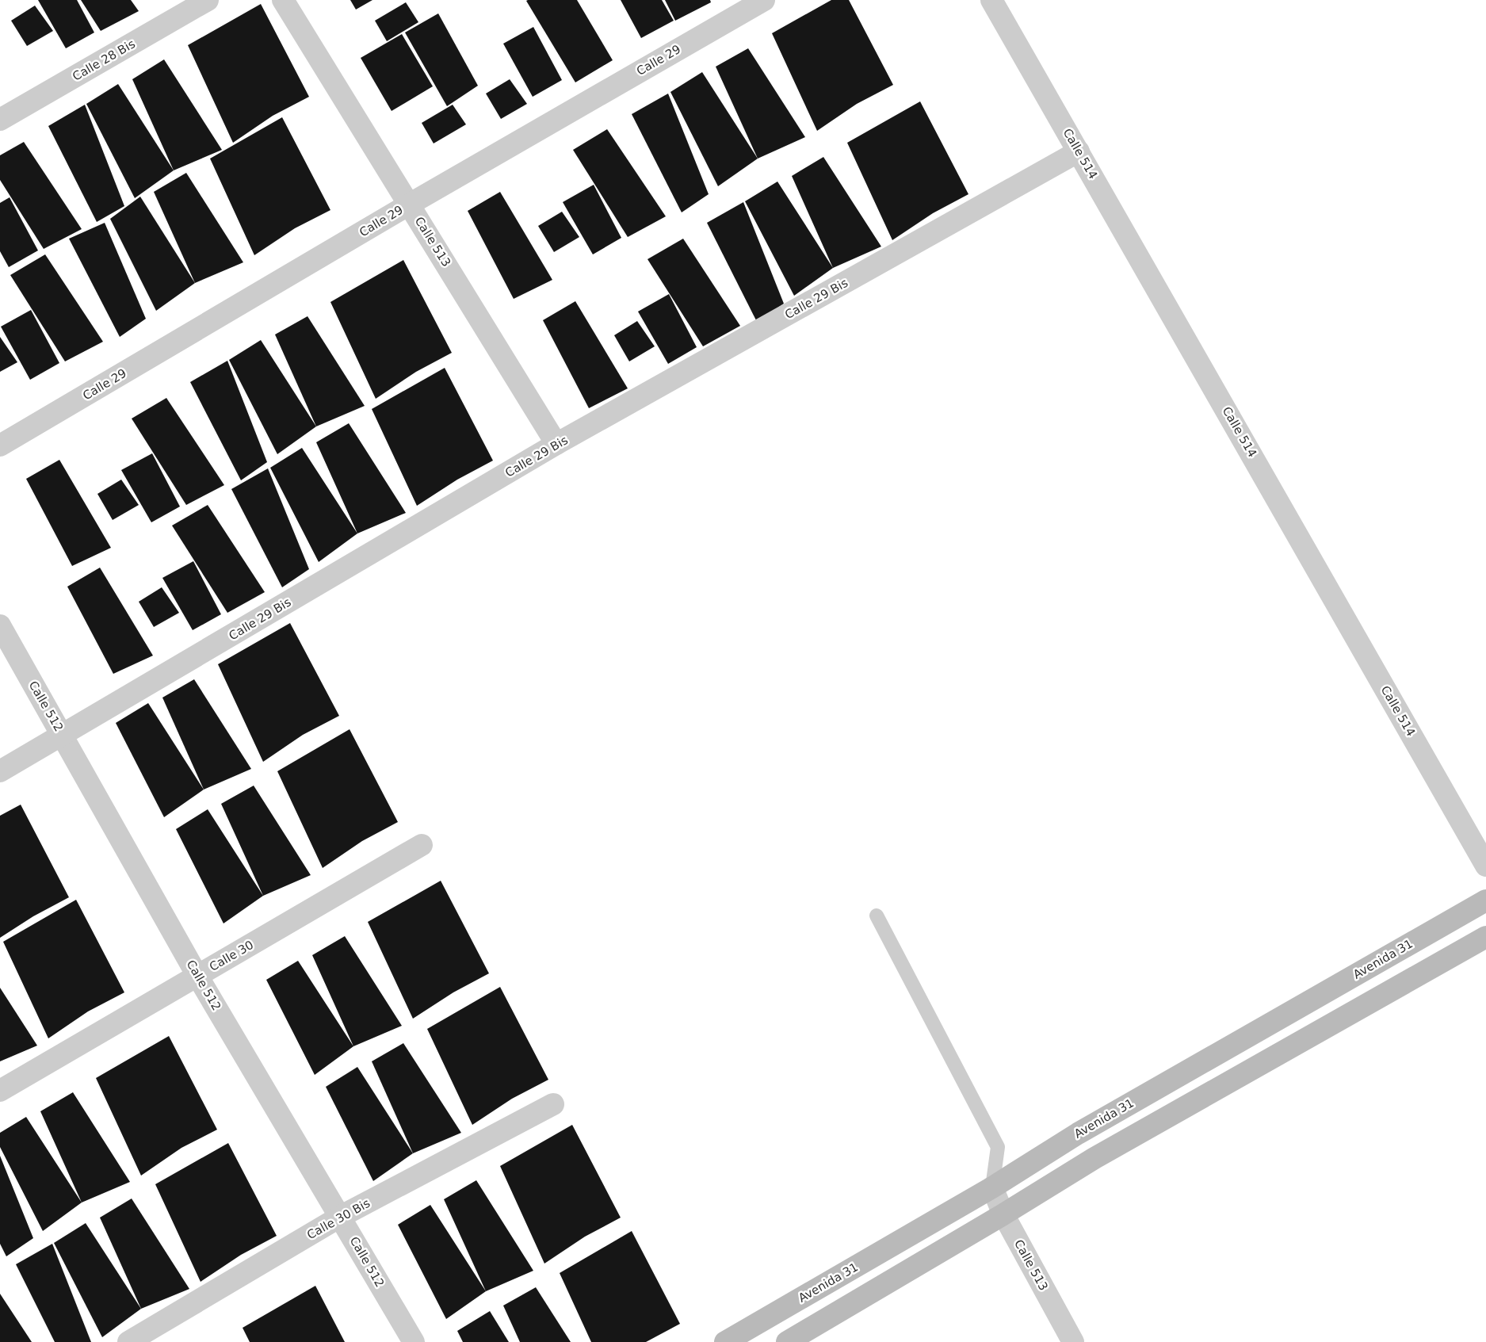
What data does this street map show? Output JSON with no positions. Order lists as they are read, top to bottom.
{
  "streets": {
    "street": [
      "Calle 28 Bis",
      "Calle 29",
      "Calle 514",
      "Calle 513",
      "Calle 29 Bis",
      "Calle 512",
      "Calle 30",
      "Avenida 31",
      "Calle 30 Bis"
    ]
  },
  "crossings": [
    ["Calle 29", "Calle 513"],
    ["Calle 514", "Calle 29 Bis"],
    ["Calle 513", "Calle 29 Bis"],
    ["Calle 513", "Avenida 31"],
    ["Calle 29 Bis", "Calle 512"],
    ["Calle 512", "Calle 30"],
    ["Calle 512", "Calle 30 Bis"]
  ]
}
